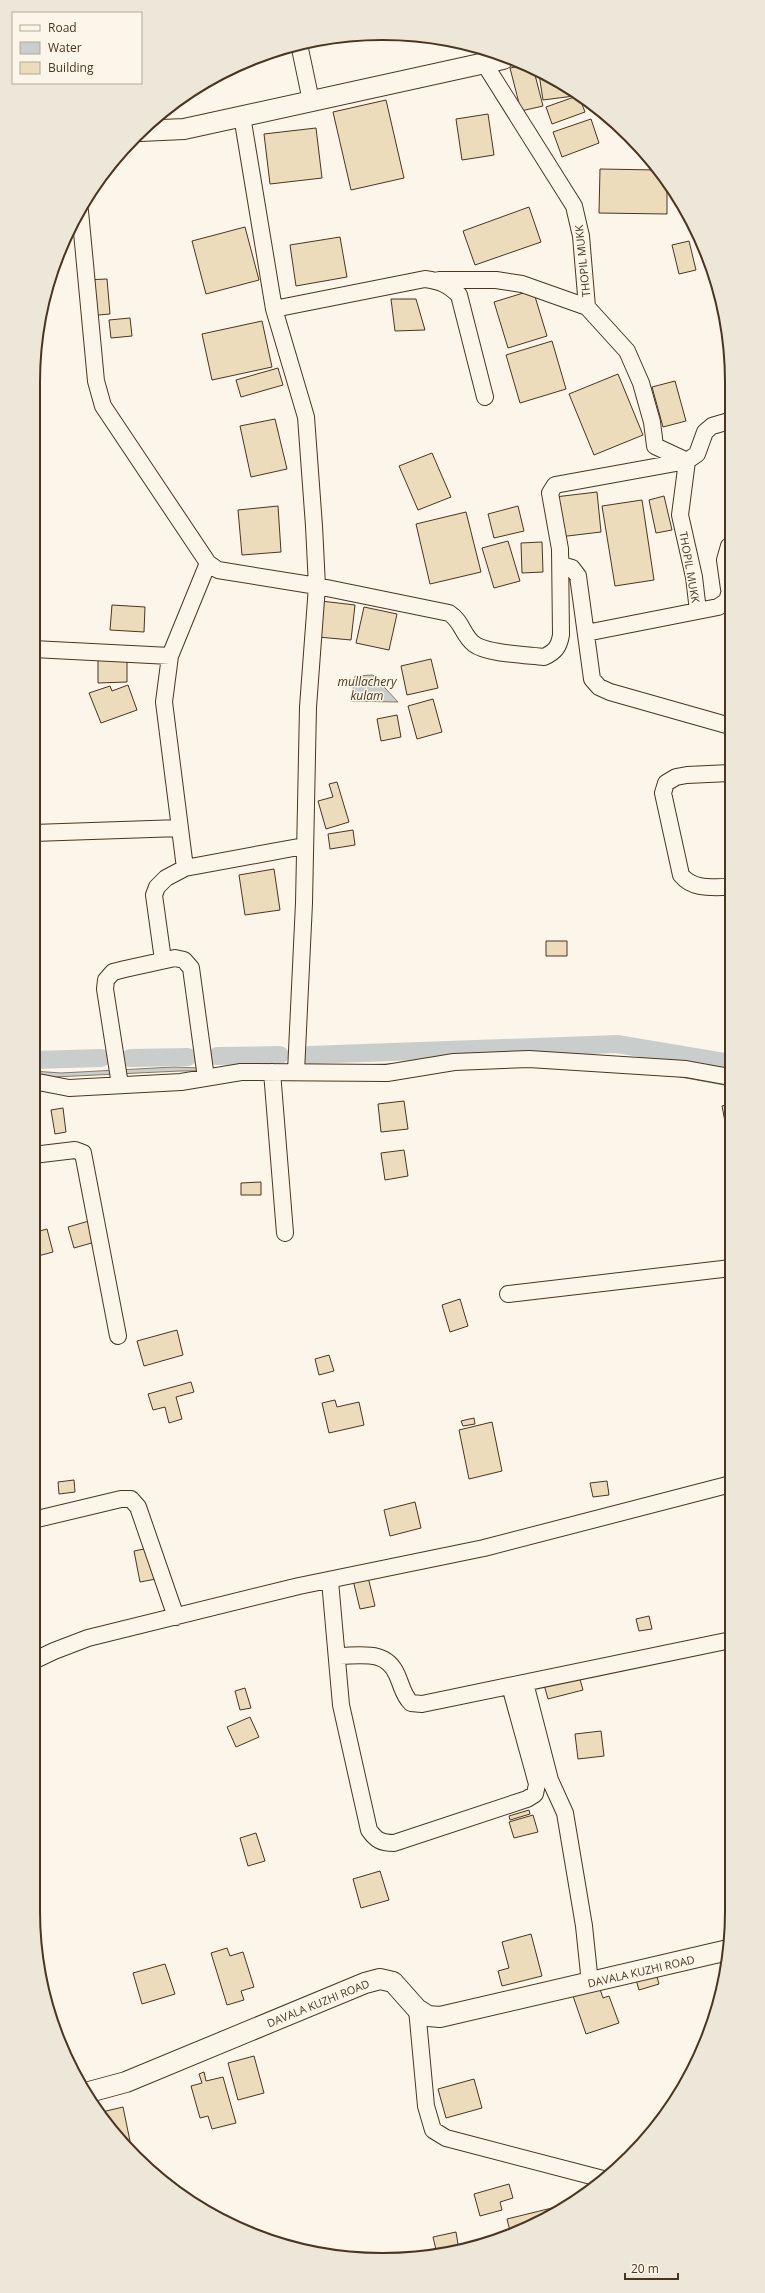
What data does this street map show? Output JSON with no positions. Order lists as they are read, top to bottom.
{
  "streets": {
    "street": ["THOPIL MUKK", "DAVALA KUZHI ROAD"]
  },
  "water": ["mullachery kulam"],
  "legend": ["Road", "Water", "Building"],
  "scale_bar": "20 m"
}
